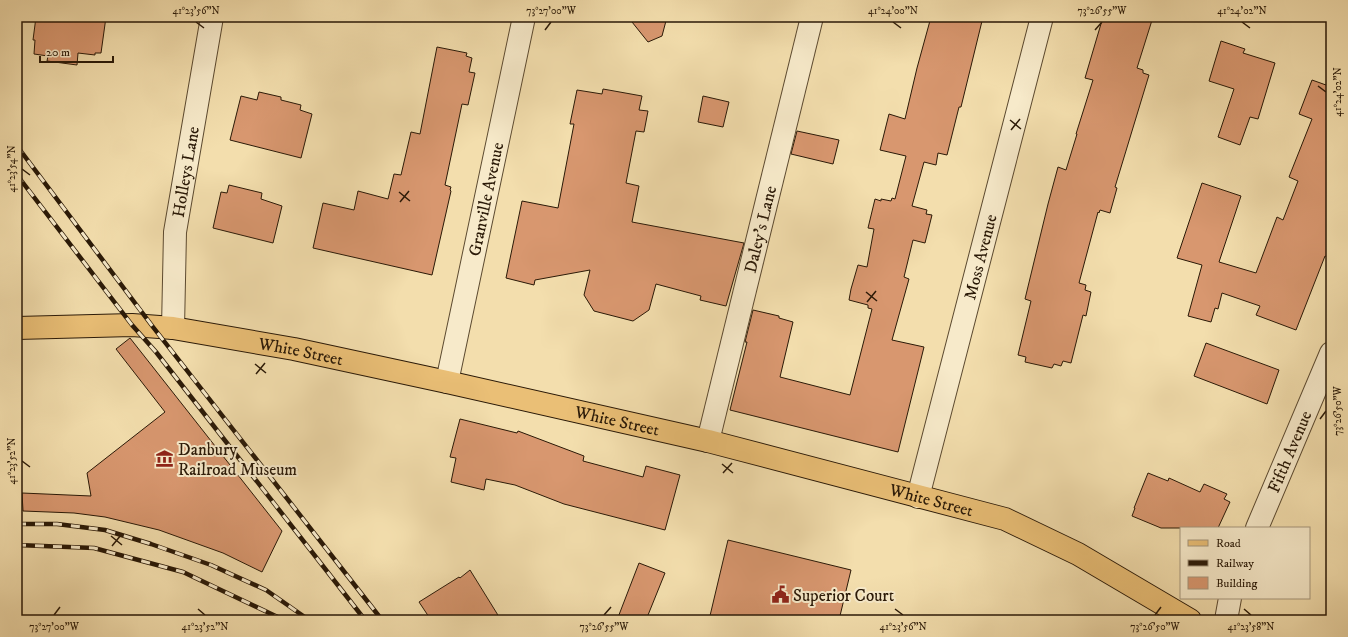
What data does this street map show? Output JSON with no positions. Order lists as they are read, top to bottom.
{
  "streets": {
    "main road": ["White Street"],
    "street": [
      "Holleys Lane",
      "Granville Avenue",
      "Daley's Lane",
      "Moss Avenue",
      "Fifth Avenue"
    ]
  },
  "crossings": [
    ["Holleys Lane", "White Street"],
    ["Granville Avenue", "White Street"],
    ["Daley's Lane", "White Street"],
    ["Moss Avenue", "White Street"]
  ],
  "places": {
    "museum": ["Danbury Railroad Museum"],
    "public building": ["Superior Court"]
  },
  "legend": ["Road", "Railway", "Building"],
  "scale_bar": "20 m",
  "coordinates": [
    "41°23'56\"N",
    "73°27'00\"W",
    "41°24'00\"N",
    "73°26'55\"W",
    "41°24'02\"N",
    "41°23'54\"N",
    "73°26'50\"W",
    "41°23'52\"N",
    "41°23'58\"N"
  ]
}
